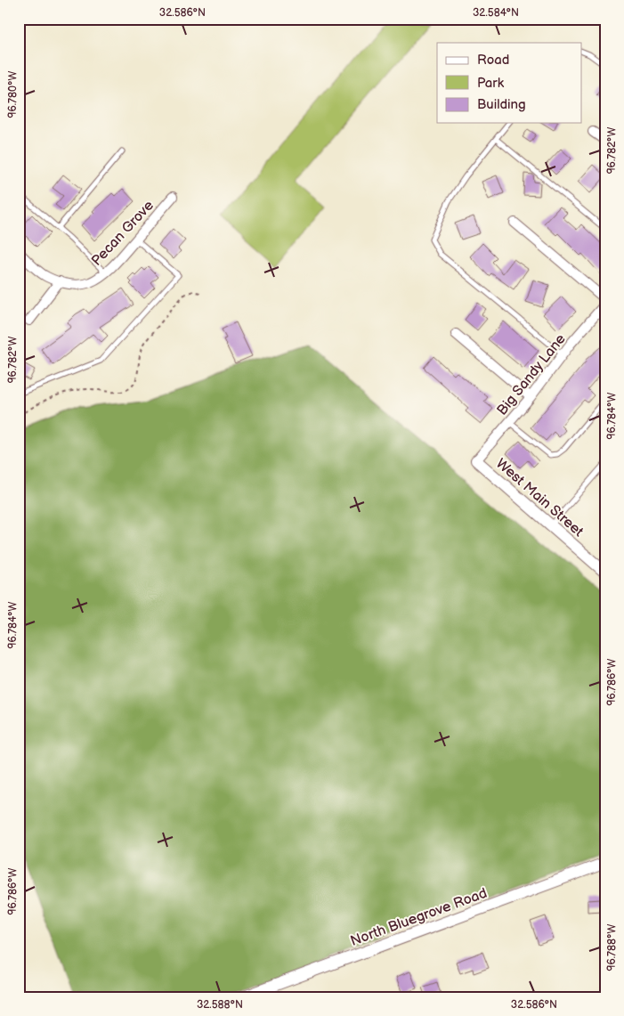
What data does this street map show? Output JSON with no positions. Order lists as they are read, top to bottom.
{
  "streets": {
    "street": [
      "Pecan Grove",
      "Big Sandy Lane",
      "West Main Street",
      "North Bluegrove Road"
    ]
  },
  "crossings": [
    ["Big Sandy Lane", "West Main Street"]
  ],
  "legend": ["Road", "Park", "Building"],
  "coordinates": [
    "32.586°N",
    "32.584°N",
    "96.780°W",
    "96.782°W",
    "96.784°W",
    "96.786°W",
    "96.788°W",
    "32.588°N"
  ]
}
